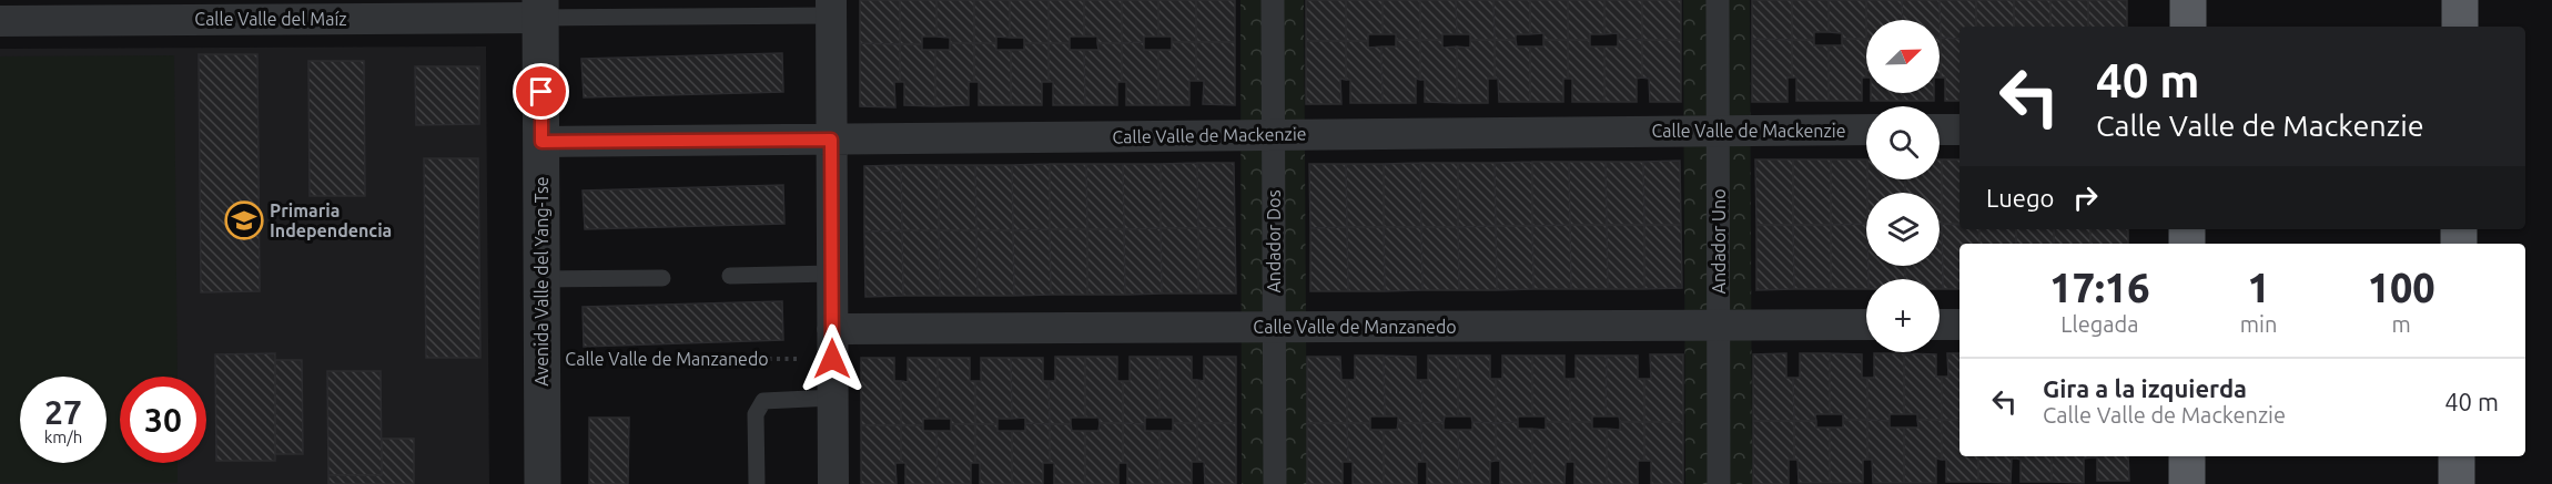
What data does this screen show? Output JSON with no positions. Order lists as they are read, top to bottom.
{
  "streets": {
    "street": [
      "Calle Valle del Maíz",
      "Calle Valle de Mackenzie",
      "Andador Dos",
      "Andador Uno",
      "Avenida Valle del Yang-Tse",
      "Calle Valle de Manzanedo"
    ]
  },
  "crossings": [
    ["Calle Valle del Maíz", "Avenida Valle del Yang-Tse"],
    ["Calle Valle de Mackenzie", "Andador Dos"],
    ["Calle Valle de Mackenzie", "Andador Uno"],
    ["Calle Valle de Mackenzie", "Avenida Valle del Yang-Tse"],
    ["Andador Dos", "Calle Valle de Manzanedo"],
    ["Andador Uno", "Calle Valle de Manzanedo"],
    ["Avenida Valle del Yang-Tse", "Calle Valle de Manzanedo"]
  ],
  "places": {
    "school or university": ["Primaria Independencia"]
  },
  "north": "top right",
  "page": {
    "map_buttons": "+",
    "turn": ["40 m", "Calle Valle de Mackenzie"],
    "then": "Luego",
    "eta": [
      "17:16",
      "Llegada",
      "1",
      "min",
      "100",
      "m"
    ],
    "list": [
      {
        "name": "Gira a la izquierda",
        "note": "Calle Valle de Mackenzie",
        "value": "40 m"
      }
    ],
    "speed": "27 km/h",
    "limit": "30"
  }
}
